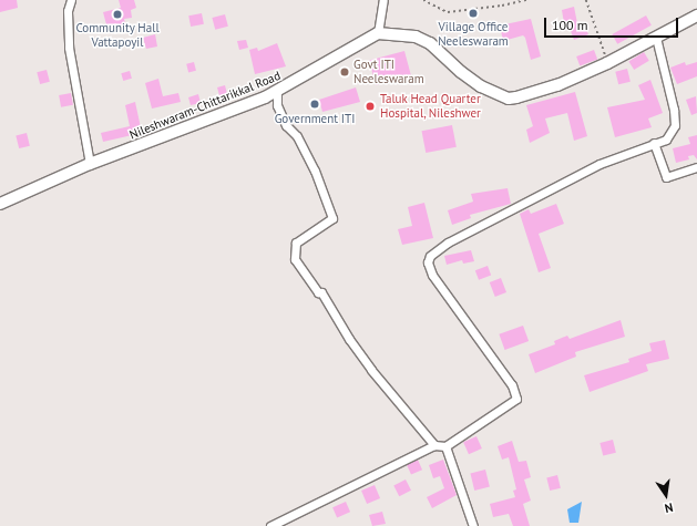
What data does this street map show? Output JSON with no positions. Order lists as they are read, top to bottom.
{
  "streets": {
    "main road": ["Nileshwaram-Chittarikkal Road"]
  },
  "places": [
    "Village Office Neeleswaram",
    "Community Hall Vattapoyil",
    "Govt ITI Neeleswaram",
    "Government ITI",
    "Taluk Head Quarter Hospital, Nileshwer"
  ],
  "scale_bar": "100 m",
  "north": "bottom"
}
